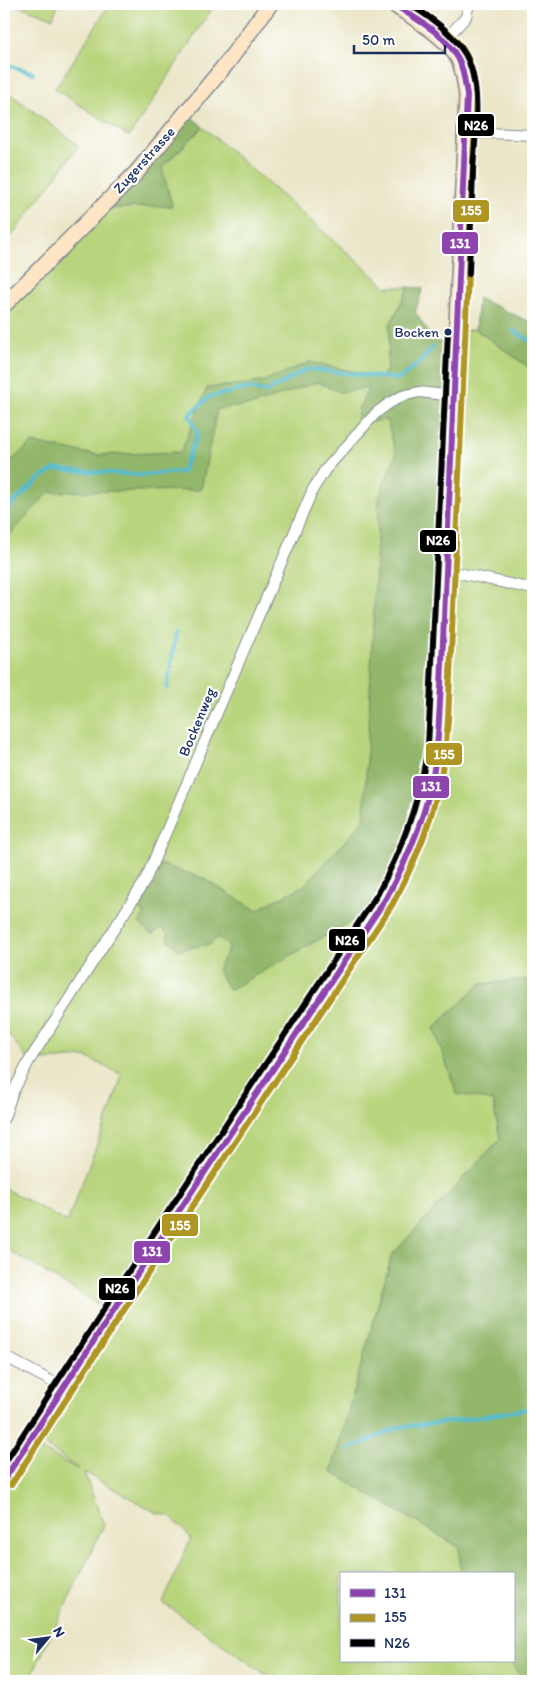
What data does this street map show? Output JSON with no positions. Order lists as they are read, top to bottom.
{
  "streets": {
    "street": ["Zugerstrasse", "Bockenweg"]
  },
  "places": ["Bocken"],
  "lines": ["transit line 131", "transit line 155", "transit line N26"],
  "legend": ["131", "155", "N26"],
  "scale_bar": "50 m",
  "north": "top right"
}
